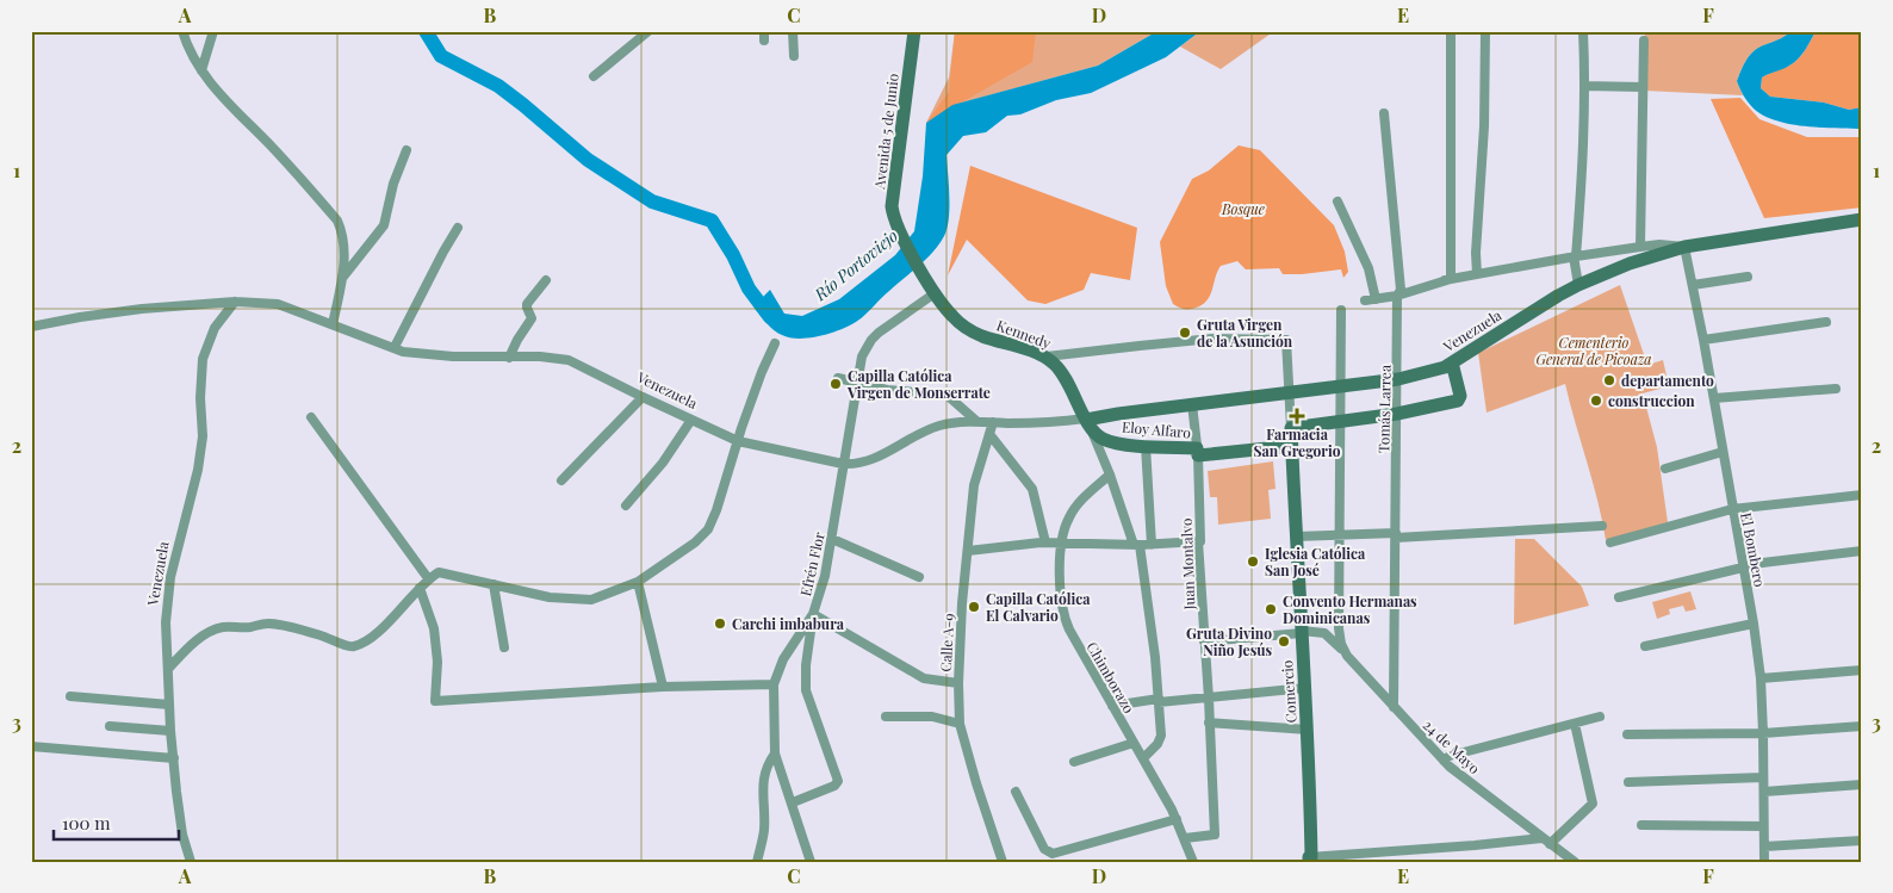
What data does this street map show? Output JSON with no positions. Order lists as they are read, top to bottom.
{
  "streets": {
    "street": [
      "Avenida 5 de Junio",
      "Venezuela",
      "Kennedy",
      "Tomás Larrea",
      "Eloy Alfaro",
      "El Bombero",
      "Efrén Flor",
      "Juan Montalvo",
      "Calle A-9",
      "Chimborazo",
      "Comercio",
      "24 de Mayo"
    ]
  },
  "crossings": [
    ["Avenida 5 de Junio", "Kennedy"],
    ["Avenida 5 de Junio", "Efrén Flor"],
    ["Venezuela", "Kennedy"],
    ["Venezuela", "Tomás Larrea"],
    ["Venezuela", "Eloy Alfaro"],
    ["Venezuela", "El Bombero"],
    ["Venezuela", "Efrén Flor"],
    ["Venezuela", "Juan Montalvo"],
    ["Venezuela", "Calle A-9"],
    ["Venezuela", "Comercio"],
    ["Venezuela", "24 de Mayo"],
    ["Kennedy", "Eloy Alfaro"],
    ["Kennedy", "Efrén Flor"],
    ["Kennedy", "Comercio"],
    ["Tomás Larrea", "24 de Mayo"],
    ["Eloy Alfaro", "Juan Montalvo"],
    ["Eloy Alfaro", "Comercio"],
    ["Juan Montalvo", "Chimborazo"]
  ],
  "water": ["Río Portoviejo"],
  "parks": ["Bosque", "Cementerio General de Picoaza"],
  "places": {
    "other": [
      "Gruta Virgen de la Asunción",
      "departamento",
      "Capilla Católica Virgen de Monserrate",
      "construccion",
      "Iglesia Católica San José",
      "Capilla Católica El Calvario",
      "Convento Hermanas Dominicanas",
      "Carchi imbabura",
      "Gruta Divino Niño Jesús"
    ],
    "health": ["Farmacia San Gregorio"]
  },
  "scale_bar": "100 m",
  "grid": {
    "columns": [
      "A",
      "B",
      "C",
      "D",
      "E",
      "F"
    ],
    "rows": ["1", "2", "3"]
  }
}
